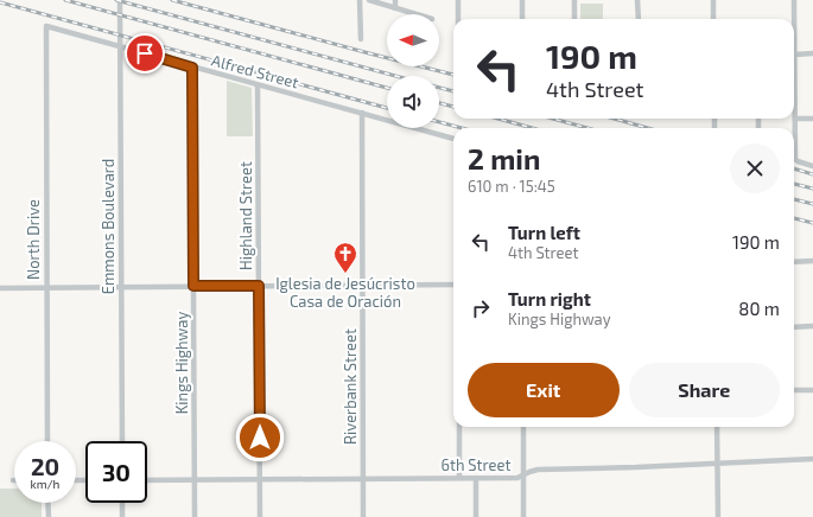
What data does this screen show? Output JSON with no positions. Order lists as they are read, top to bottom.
{
  "streets": {
    "street": [
      "Alfred Street",
      "Highland Street",
      "Emmons Boulevard",
      "North Drive",
      "Kings Highway",
      "Riverbank Street",
      "6th Street"
    ]
  },
  "crossings": [
    ["Alfred Street", "Highland Street"],
    ["Alfred Street", "Emmons Boulevard"],
    ["Alfred Street", "North Drive"],
    ["Alfred Street", "Kings Highway"],
    ["Alfred Street", "Riverbank Street"],
    ["Highland Street", "6th Street"],
    ["Kings Highway", "6th Street"],
    ["Riverbank Street", "6th Street"]
  ],
  "places": {
    "church": ["Iglesia de Jesúcristo Casa de Oración"]
  },
  "north": "left",
  "page": {
    "turn": ["190 m", "4th Street"],
    "heading": ["2 min", "610 m · 15:45"],
    "list": [
      {
        "name": "Turn left",
        "note": "4th Street",
        "value": "190 m"
      },
      {
        "name": "Turn right",
        "note": "Kings Highway",
        "value": "80 m"
      }
    ],
    "buttons": ["Exit", "Share"],
    "speed": "20 km/h",
    "limit": "30"
  }
}
